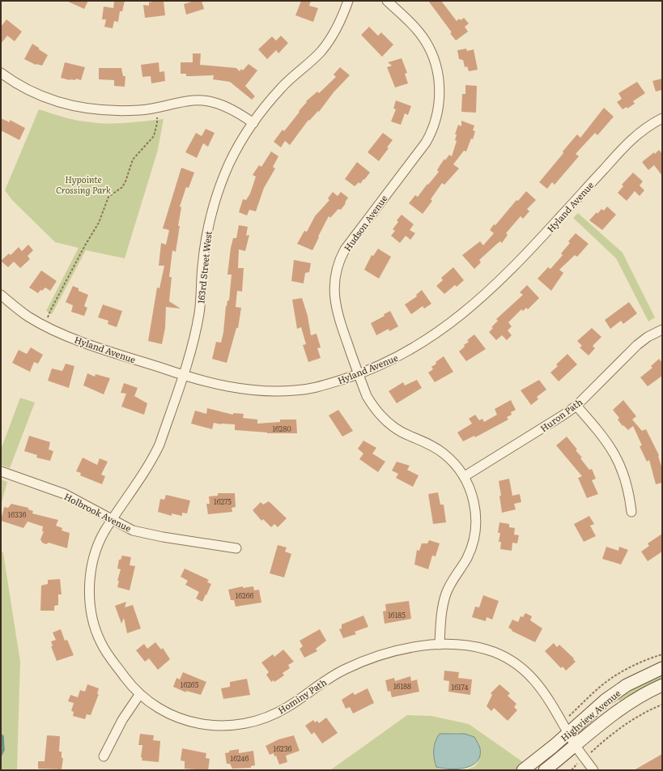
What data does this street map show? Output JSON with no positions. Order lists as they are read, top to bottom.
{
  "streets": {
    "street": [
      "Hyland Avenue",
      "Hudson Avenue",
      "163rd Street West",
      "Huron Path",
      "Holbrook Avenue",
      "Hominy Path",
      "Highview Avenue"
    ]
  },
  "crossings": [
    ["Hyland Avenue", "Hudson Avenue"],
    ["Hyland Avenue", "163rd Street West"],
    ["Hudson Avenue", "Huron Path"],
    ["Hudson Avenue", "Hominy Path"],
    ["163rd Street West", "Holbrook Avenue"],
    ["163rd Street West", "Hominy Path"],
    ["Holbrook Avenue", "Hominy Path"],
    ["Hominy Path", "Highview Avenue"]
  ],
  "parks": ["Hypointe Crossing Park"],
  "house_numbers": [
    "16280",
    "16275",
    "16336",
    "16266",
    "16185",
    "16265",
    "16188",
    "16174",
    "16236",
    "16246"
  ]
}
